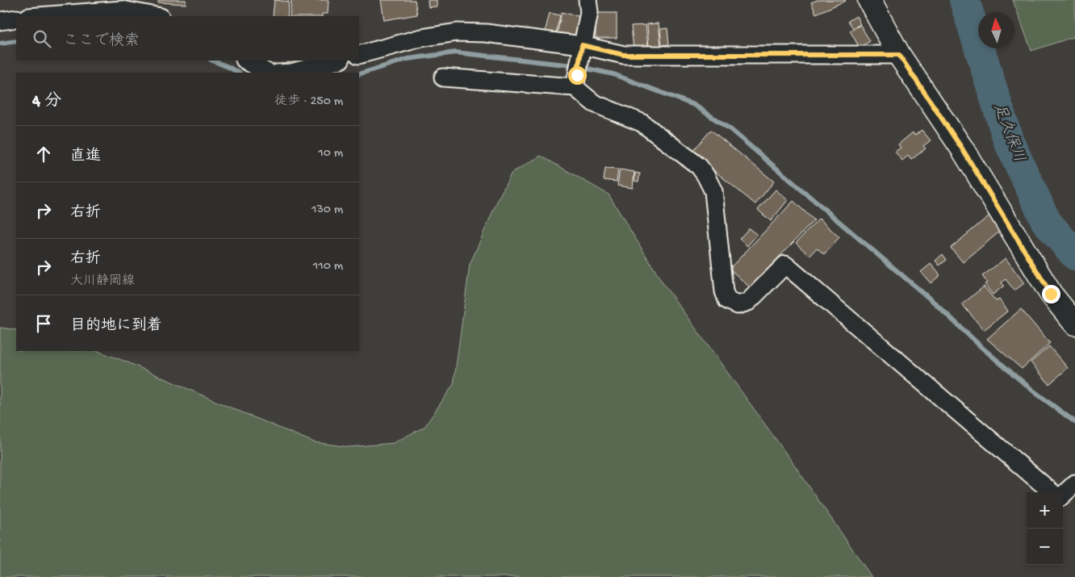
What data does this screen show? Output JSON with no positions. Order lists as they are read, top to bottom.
{
  "water": ["足久保川"],
  "north": "top",
  "page": {
    "search": "ここで検索",
    "heading": ["4 分", "徒歩 · 250 m"],
    "list": [
      ["直進", "10 m"],
      ["右折", "130 m"],
      ["右折", "大川静岡線", "110 m"],
      "目的地に到着"
    ],
    "map_buttons": ["+", "−"]
  }
}
